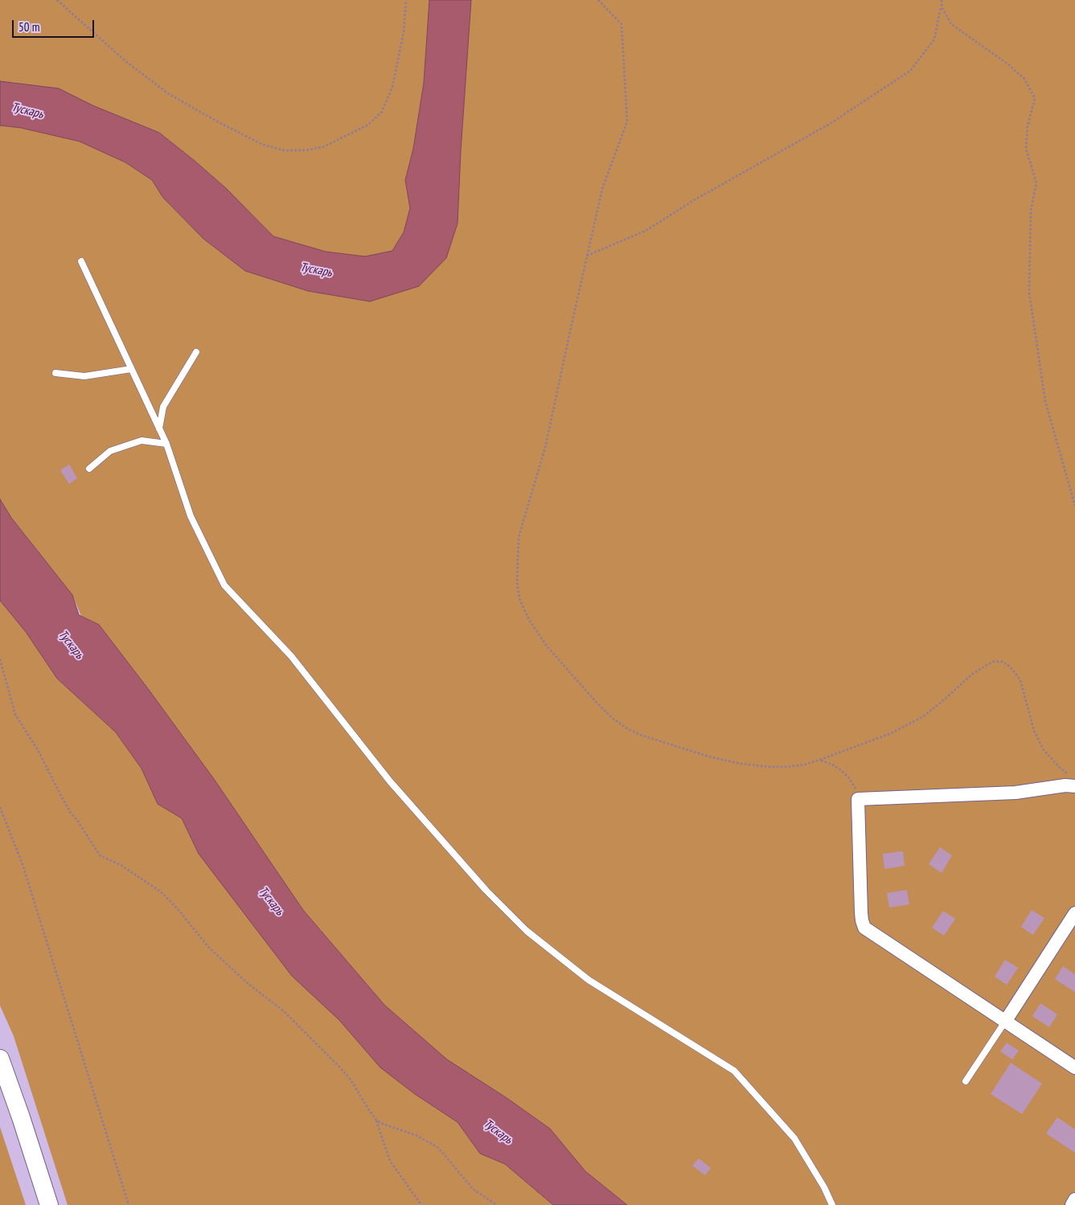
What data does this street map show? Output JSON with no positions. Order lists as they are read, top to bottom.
{
  "water": ["Тускарь"],
  "scale_bar": "50 m"
}
